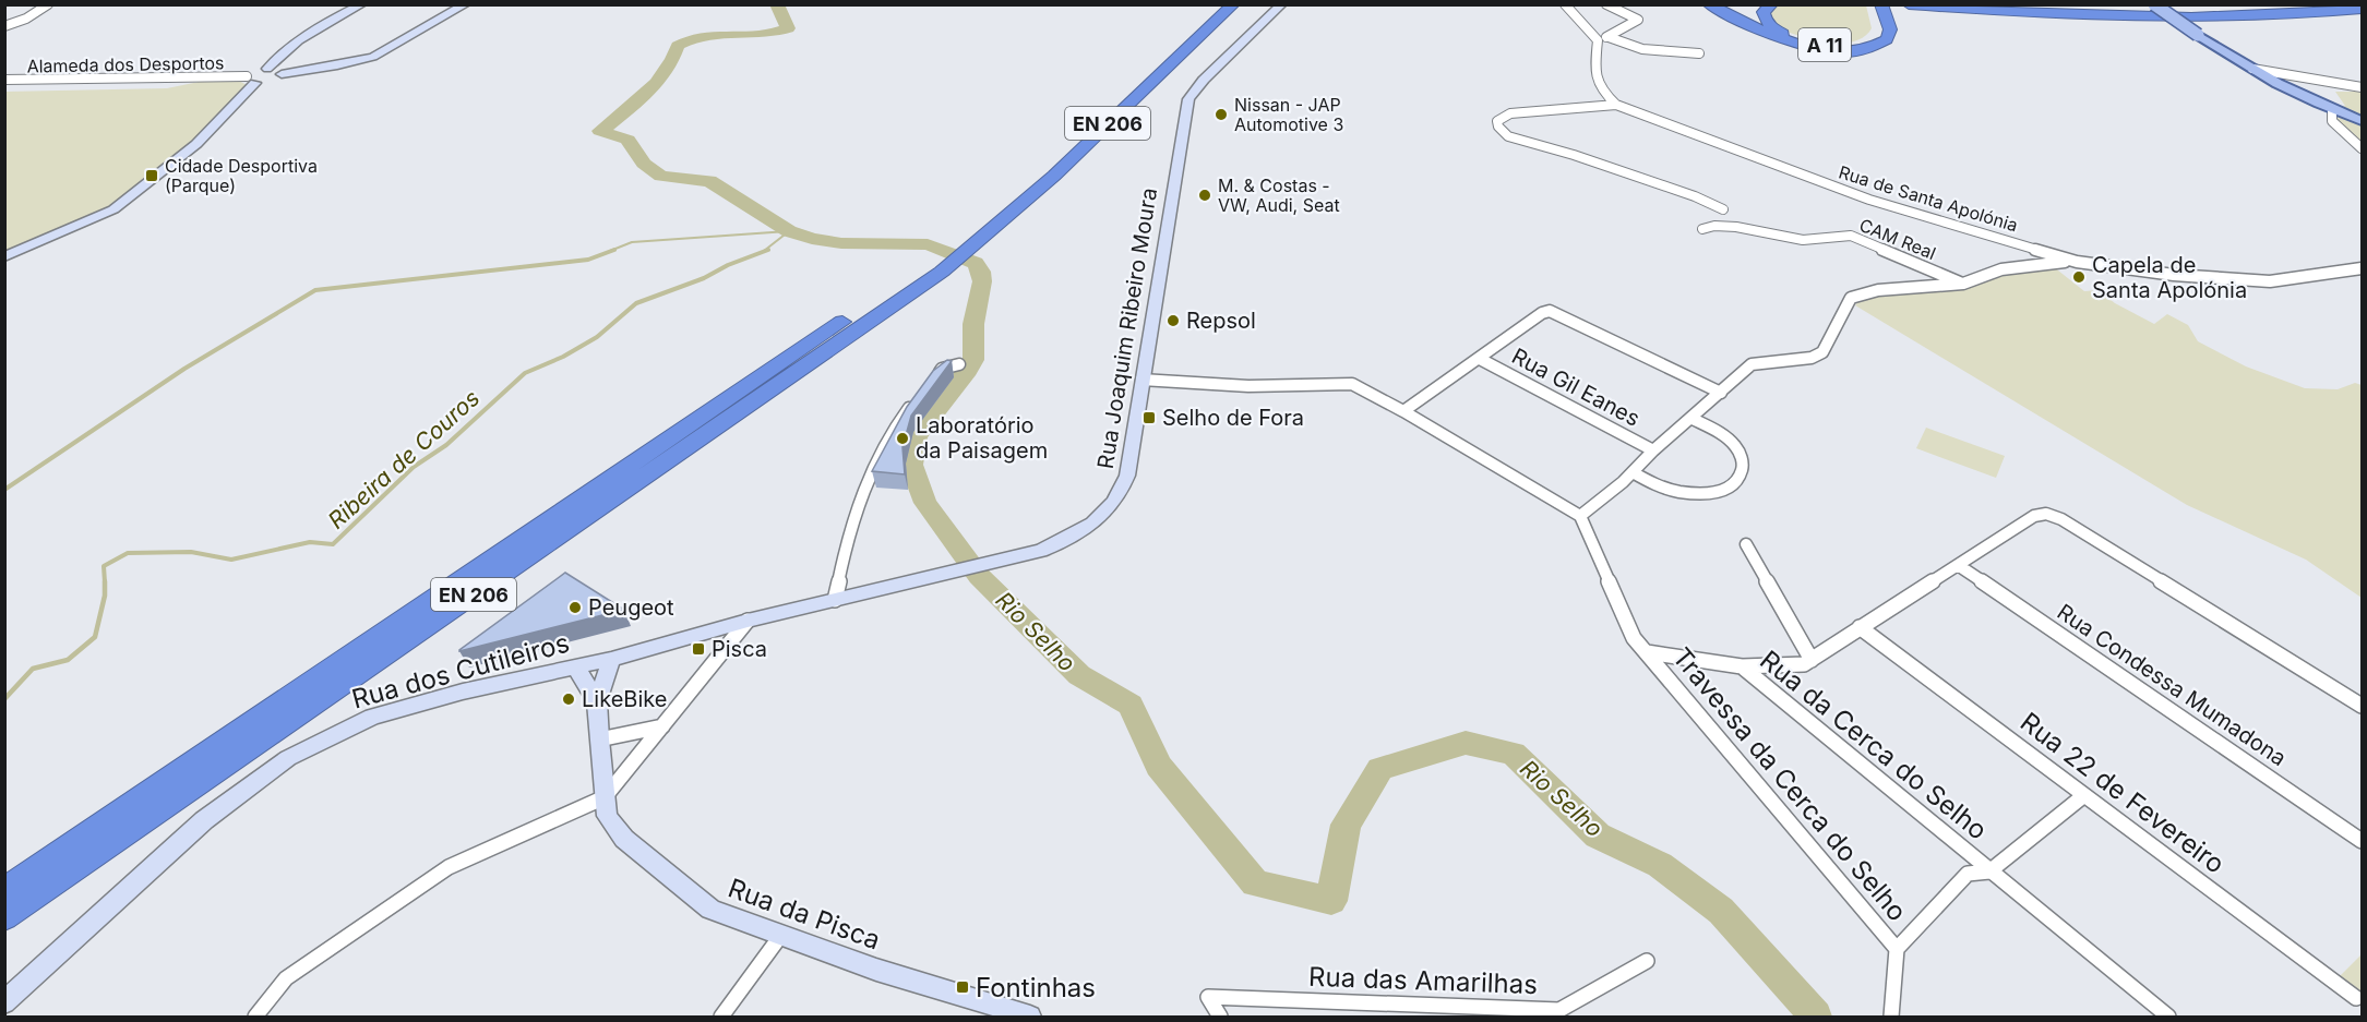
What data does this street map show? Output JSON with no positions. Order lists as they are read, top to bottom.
{
  "streets": {
    "highway": ["A 11", "EN 206"],
    "main road": ["Rua Joaquim Ribeiro Moura", "Rua dos Cutileiros", "Rua da Pisca"],
    "street": [
      "Alameda dos Desportos",
      "Rua de Santa Apolónia",
      "CAM Real",
      "Rua Gil Eanes",
      "Rua Condessa Mumadona",
      "Rua da Cerca do Selho",
      "Travessa da Cerca do Selho",
      "Rua 22 de Fevereiro",
      "Rua das Amarilhas"
    ]
  },
  "crossings": [
    ["Rua Joaquim Ribeiro Moura", "Rua dos Cutileiros"],
    ["Rua dos Cutileiros", "Rua da Pisca"],
    ["Rua da Cerca do Selho", "Travessa da Cerca do Selho"]
  ],
  "water": ["Ribeira de Couros", "Rio Selho"],
  "places": {
    "other": [
      "Nissan - JAP Automotive 3",
      "M. & Costas - VW, Audi, Seat",
      "Capela de Santa Apolónia",
      "Repsol",
      "Laboratório da Paisagem",
      "Peugeot",
      "LikeBike"
    ],
    "transit": [
      "Cidade Desportiva (Parque)",
      "Selho de Fora",
      "Pisca",
      "Fontinhas"
    ]
  }
}
